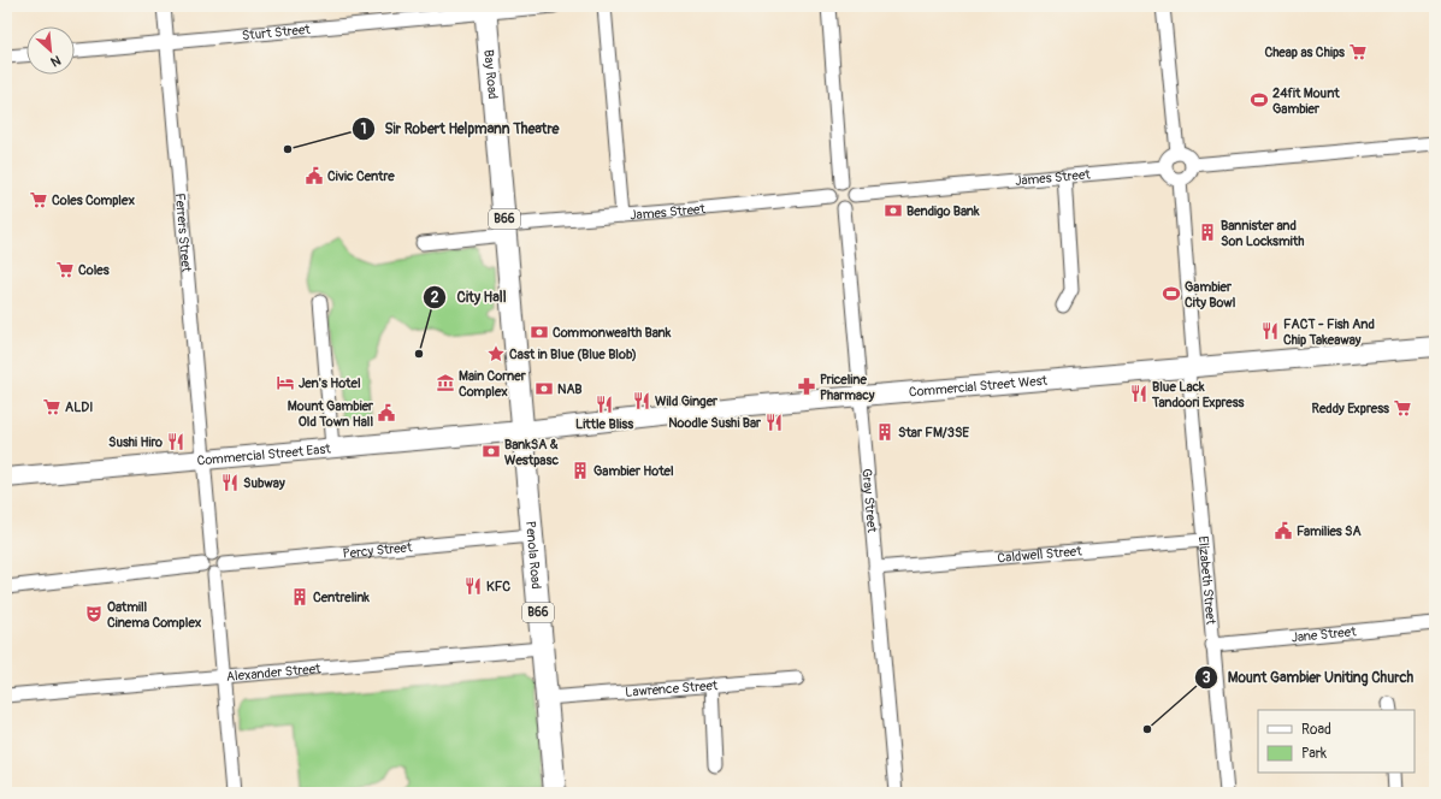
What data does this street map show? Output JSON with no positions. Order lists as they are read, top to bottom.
{
  "streets": {
    "main road": ["Bay Road", "B66", "Penola Road"],
    "street": [
      "Sturt Street",
      "James Street",
      "Ferrers Street",
      "Commercial Street West",
      "Commercial Street East",
      "Gray Street",
      "Percy Street",
      "Caldwell Street",
      "Elizabeth Street",
      "Jane Street",
      "Alexander Street",
      "Lawrence Street"
    ]
  },
  "crossings": [
    ["Sturt Street", "Bay Road"],
    ["Sturt Street", "Ferrers Street"],
    ["Bay Road", "James Street"],
    ["Bay Road", "Commercial Street West"],
    ["Bay Road", "Commercial Street East"],
    ["Bay Road", "Penola Road"],
    ["James Street", "Gray Street"],
    ["James Street", "Elizabeth Street"],
    ["Ferrers Street", "Commercial Street East"],
    ["Ferrers Street", "Percy Street"],
    ["Commercial Street West", "Commercial Street East"],
    ["Commercial Street West", "Gray Street"],
    ["Commercial Street West", "Penola Road"],
    ["Commercial Street West", "Elizabeth Street"],
    ["Commercial Street East", "Penola Road"],
    ["Gray Street", "Caldwell Street"],
    ["Percy Street", "Penola Road"],
    ["Caldwell Street", "Elizabeth Street"],
    ["Penola Road", "Alexander Street"],
    ["Penola Road", "Lawrence Street"],
    ["Elizabeth Street", "Jane Street"]
  ],
  "places": {
    "supermarket": [
      "Cheap as Chips",
      "Coles Complex",
      "Coles",
      "ALDI",
      "Reddy Express"
    ],
    "sports": ["24fit Mount Gambier", "Gambier City Bowl"],
    "other": ["Sir Robert Helpmann Theatre", "City Hall", "Mount Gambier Uniting Church"],
    "public building": ["Civic Centre", "Mount Gambier Old Town Hall", "Families SA"],
    "bank": [
      "Bendigo Bank",
      "Commonwealth Bank",
      "NAB",
      "BankSA & Westpasc"
    ],
    "building": [
      "Bannister and Son Locksmith",
      "Star FM/3SE",
      "Gambier Hotel",
      "Centrelink"
    ],
    "restaurant": [
      "FACT - Fish And Chip Takeaway",
      "Blue Lack Tandoori Express",
      "Wild Ginger",
      "Little Bliss",
      "Noodle Sushi Bar",
      "Sushi Hiro",
      "Subway",
      "KFC"
    ],
    "place": ["Cast in Blue (Blue Blob)"],
    "hotel": ["Jen's Hotel"],
    "museum": ["Main Corner Complex"],
    "pharmacy": ["Priceline Pharmacy"],
    "theatre": ["Oatmill Cinema Complex"]
  },
  "legend": ["Road", "Park"],
  "north": "bottom right"
}
